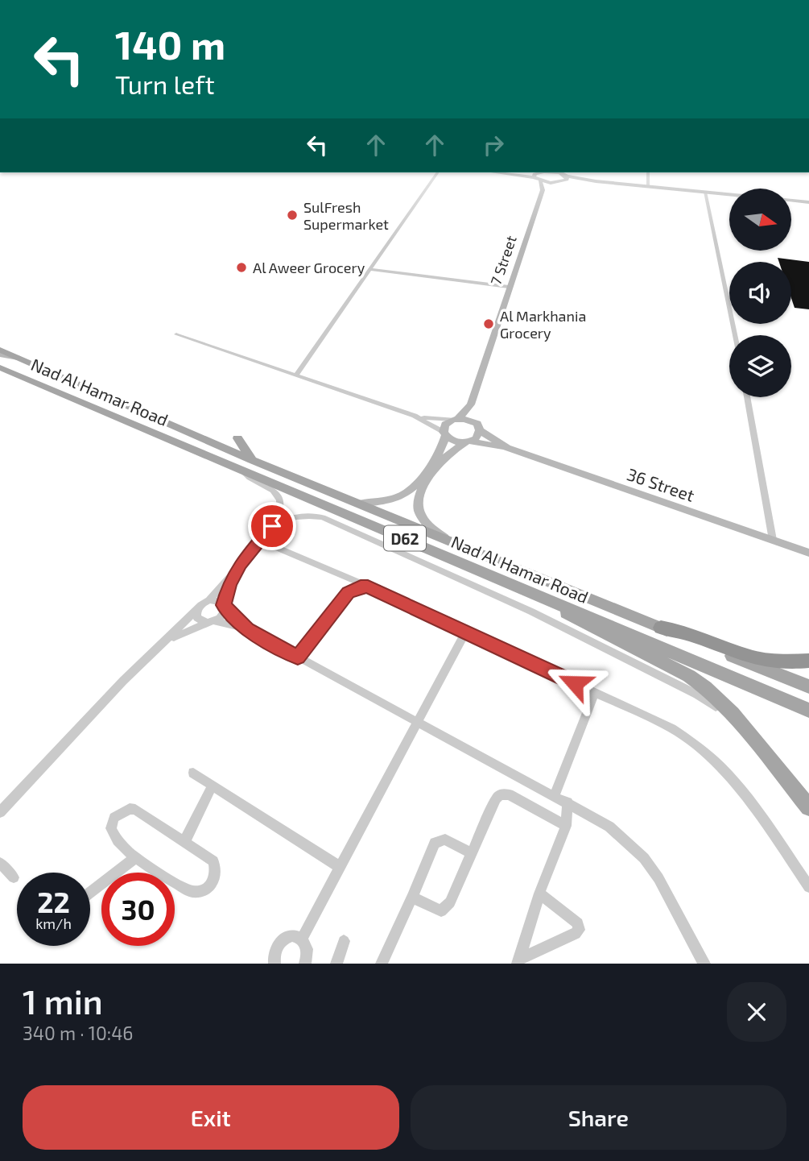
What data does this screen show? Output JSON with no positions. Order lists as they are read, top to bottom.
{
  "streets": {
    "main road": ["Nad Al Hamar Road", "D62"],
    "street": ["7 Street", "36 Street"]
  },
  "crossings": [
    ["7 Street", "Nad Al Hamar Road"],
    ["7 Street", "36 Street"]
  ],
  "places": ["SulFresh Supermarket", "Al Aweer Grocery", "Al Markhania Grocery"],
  "north": "right",
  "page": {
    "turn": ["140 m", "Turn left"],
    "speed": "22 km/h",
    "limit": "30",
    "heading": ["1 min", "340 m · 10:46"],
    "buttons": ["Exit", "Share"]
  }
}
